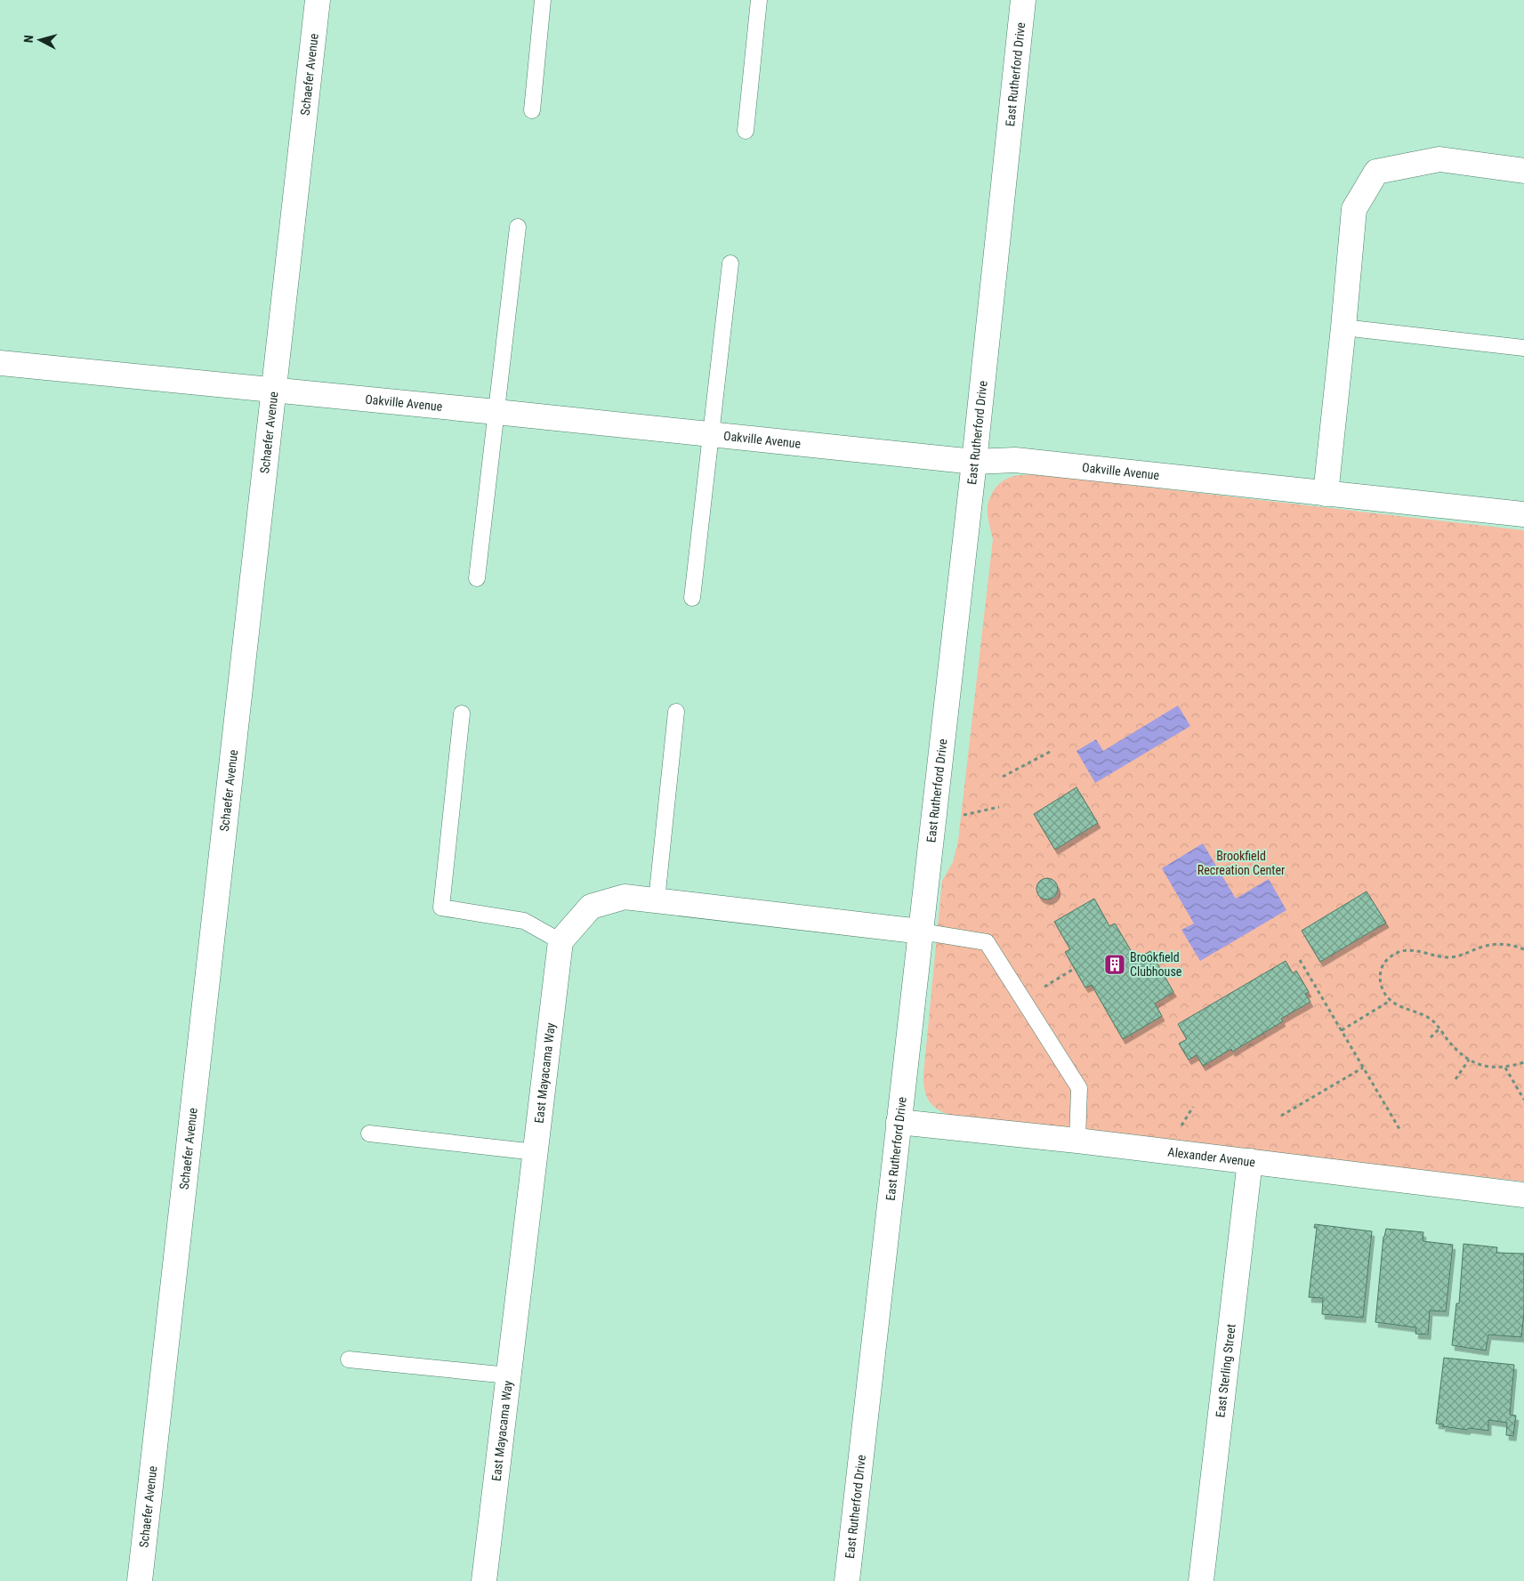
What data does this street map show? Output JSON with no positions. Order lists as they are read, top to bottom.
{
  "streets": {
    "street": [
      "Schaefer Avenue",
      "East Rutherford Drive",
      "Oakville Avenue",
      "East Mayacama Way",
      "Alexander Avenue",
      "East Sterling Street"
    ]
  },
  "crossings": [
    ["Schaefer Avenue", "Oakville Avenue"],
    ["East Rutherford Drive", "Oakville Avenue"],
    ["East Rutherford Drive", "Alexander Avenue"],
    ["Alexander Avenue", "East Sterling Street"]
  ],
  "parks": ["Brookfield Recreation Center"],
  "places": {
    "building": ["Brookfield Clubhouse"]
  },
  "north": "left"
}
